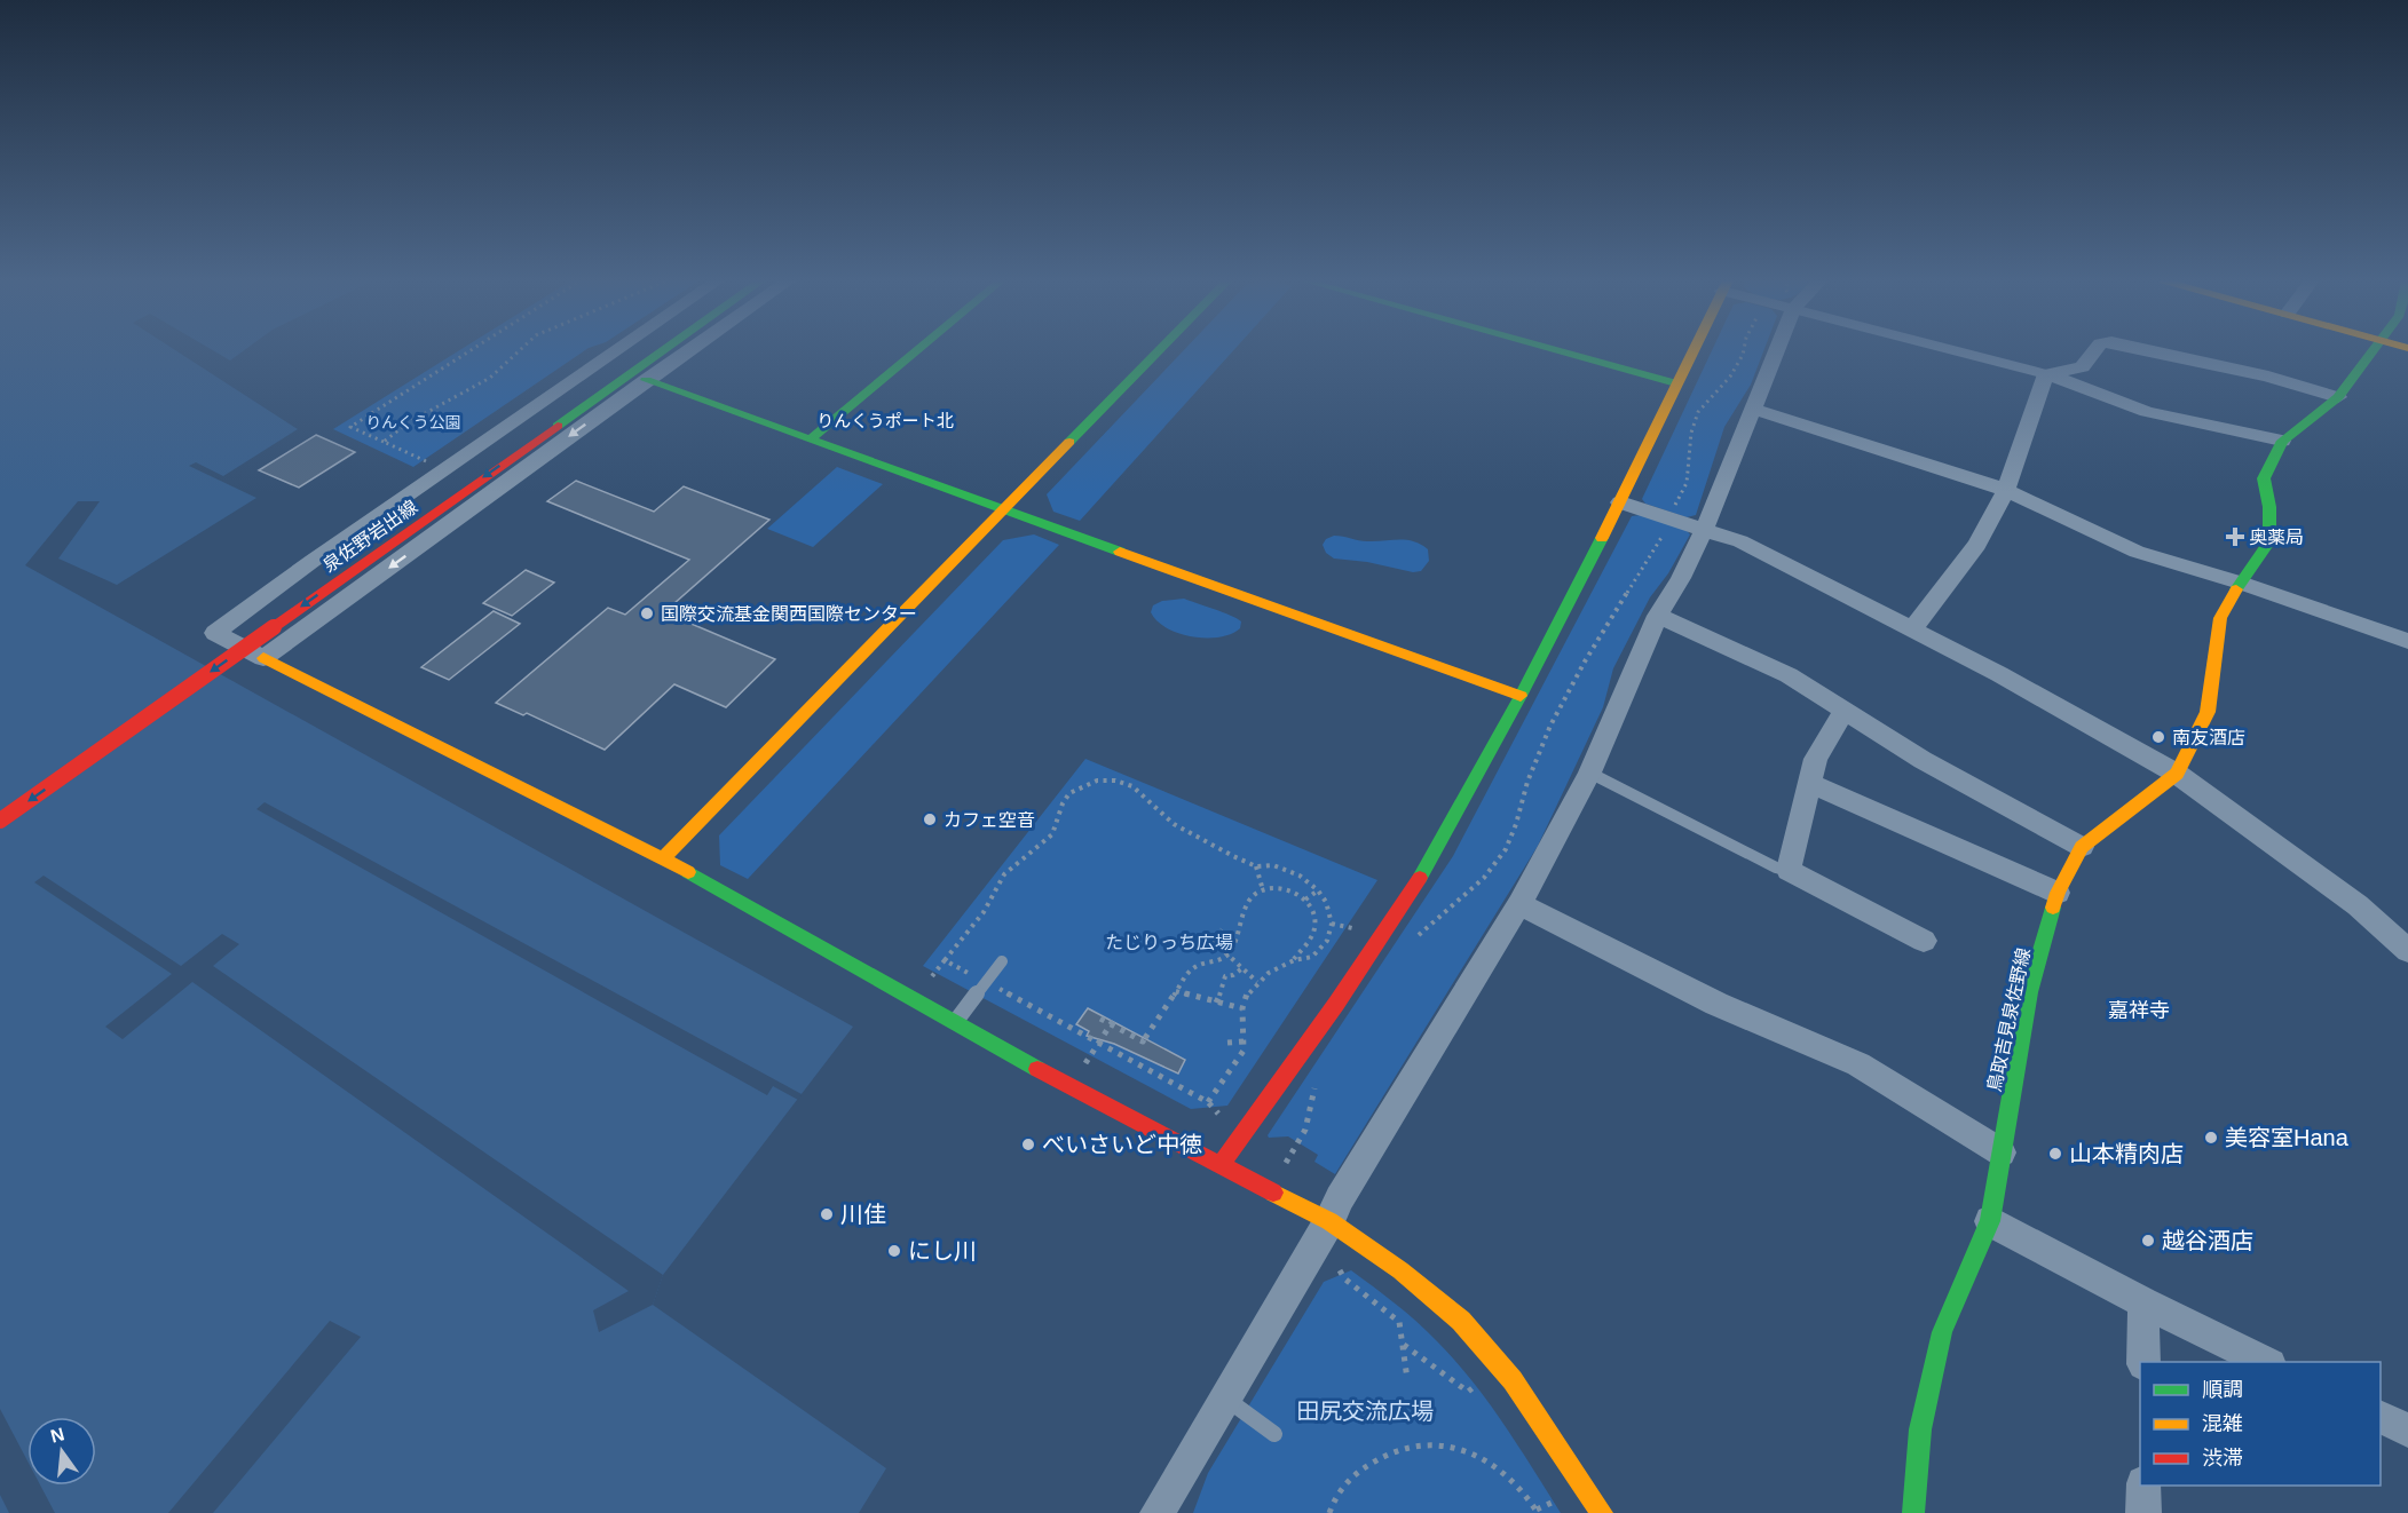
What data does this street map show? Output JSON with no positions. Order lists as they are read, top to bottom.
{
  "streets": {
    "street": ["泉佐野岩出線", "鳥取吉見泉佐野線"]
  },
  "districts": ["りんくうポート北", "嘉祥寺"],
  "parks": ["りんくう公園", "たじりっち広場", "田尻交流広場"],
  "places": {
    "health": ["奥薬局"],
    "other": [
      "国際交流基金関西国際センター",
      "南友酒店",
      "カフェ空音",
      "美容室Hana",
      "べいさいど中徳",
      "山本精肉店",
      "川佳",
      "越谷酒店",
      "にし川"
    ]
  },
  "legend": ["順調", "混雑", "渋滞"],
  "north": "top"
}
